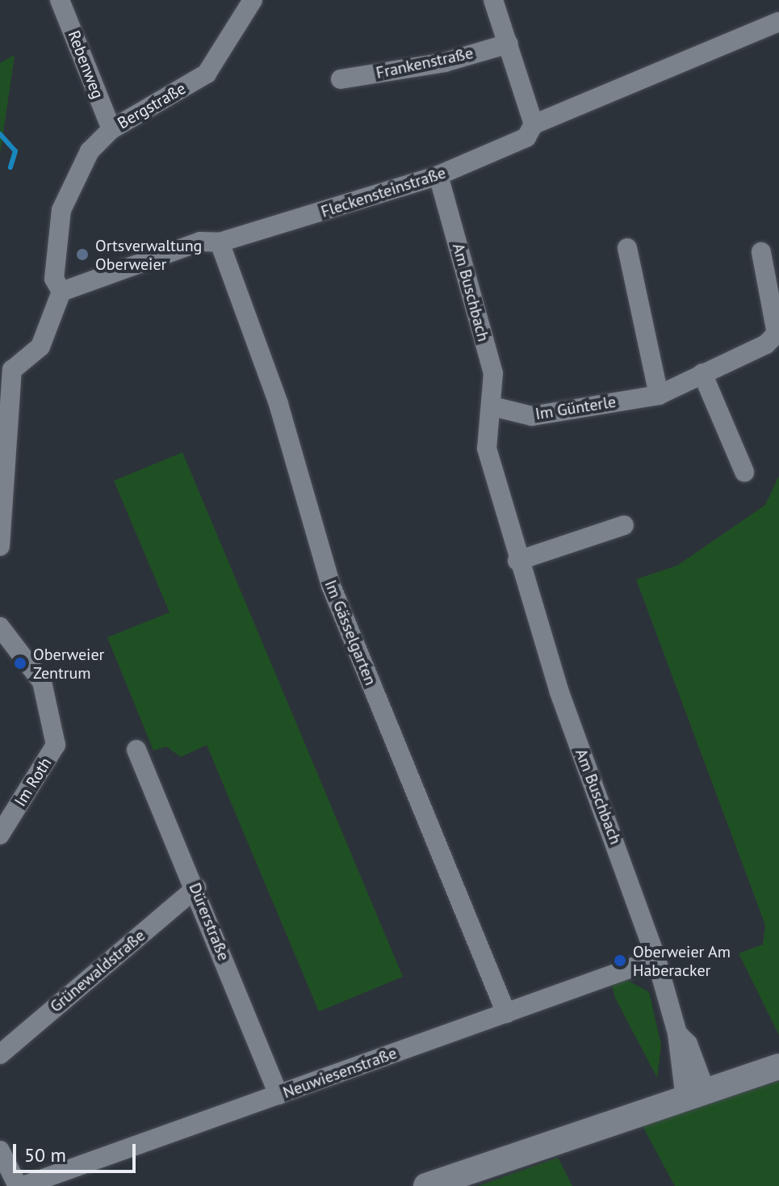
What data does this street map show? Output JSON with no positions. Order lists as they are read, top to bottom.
{
  "streets": {
    "street": [
      "Frankenstraße",
      "Rebenweg",
      "Bergstraße",
      "Fleckensteinstraße",
      "Am Buschbach",
      "Im Günterle",
      "Im Gässelgarten",
      "Im Roth",
      "Dürerstraße",
      "Grünewaldstraße",
      "Neuwiesenstraße"
    ]
  },
  "crossings": [
    ["Rebenweg", "Bergstraße"],
    ["Bergstraße", "Fleckensteinstraße"],
    ["Fleckensteinstraße", "Am Buschbach"],
    ["Fleckensteinstraße", "Im Gässelgarten"],
    ["Am Buschbach", "Im Günterle"],
    ["Am Buschbach", "Neuwiesenstraße"],
    ["Im Gässelgarten", "Neuwiesenstraße"],
    ["Dürerstraße", "Grünewaldstraße"],
    ["Dürerstraße", "Neuwiesenstraße"]
  ],
  "places": ["Ortsverwaltung Oberweier", "Oberweier Zentrum", "Oberweier Am Haberacker"],
  "scale_bar": "50 m"
}
